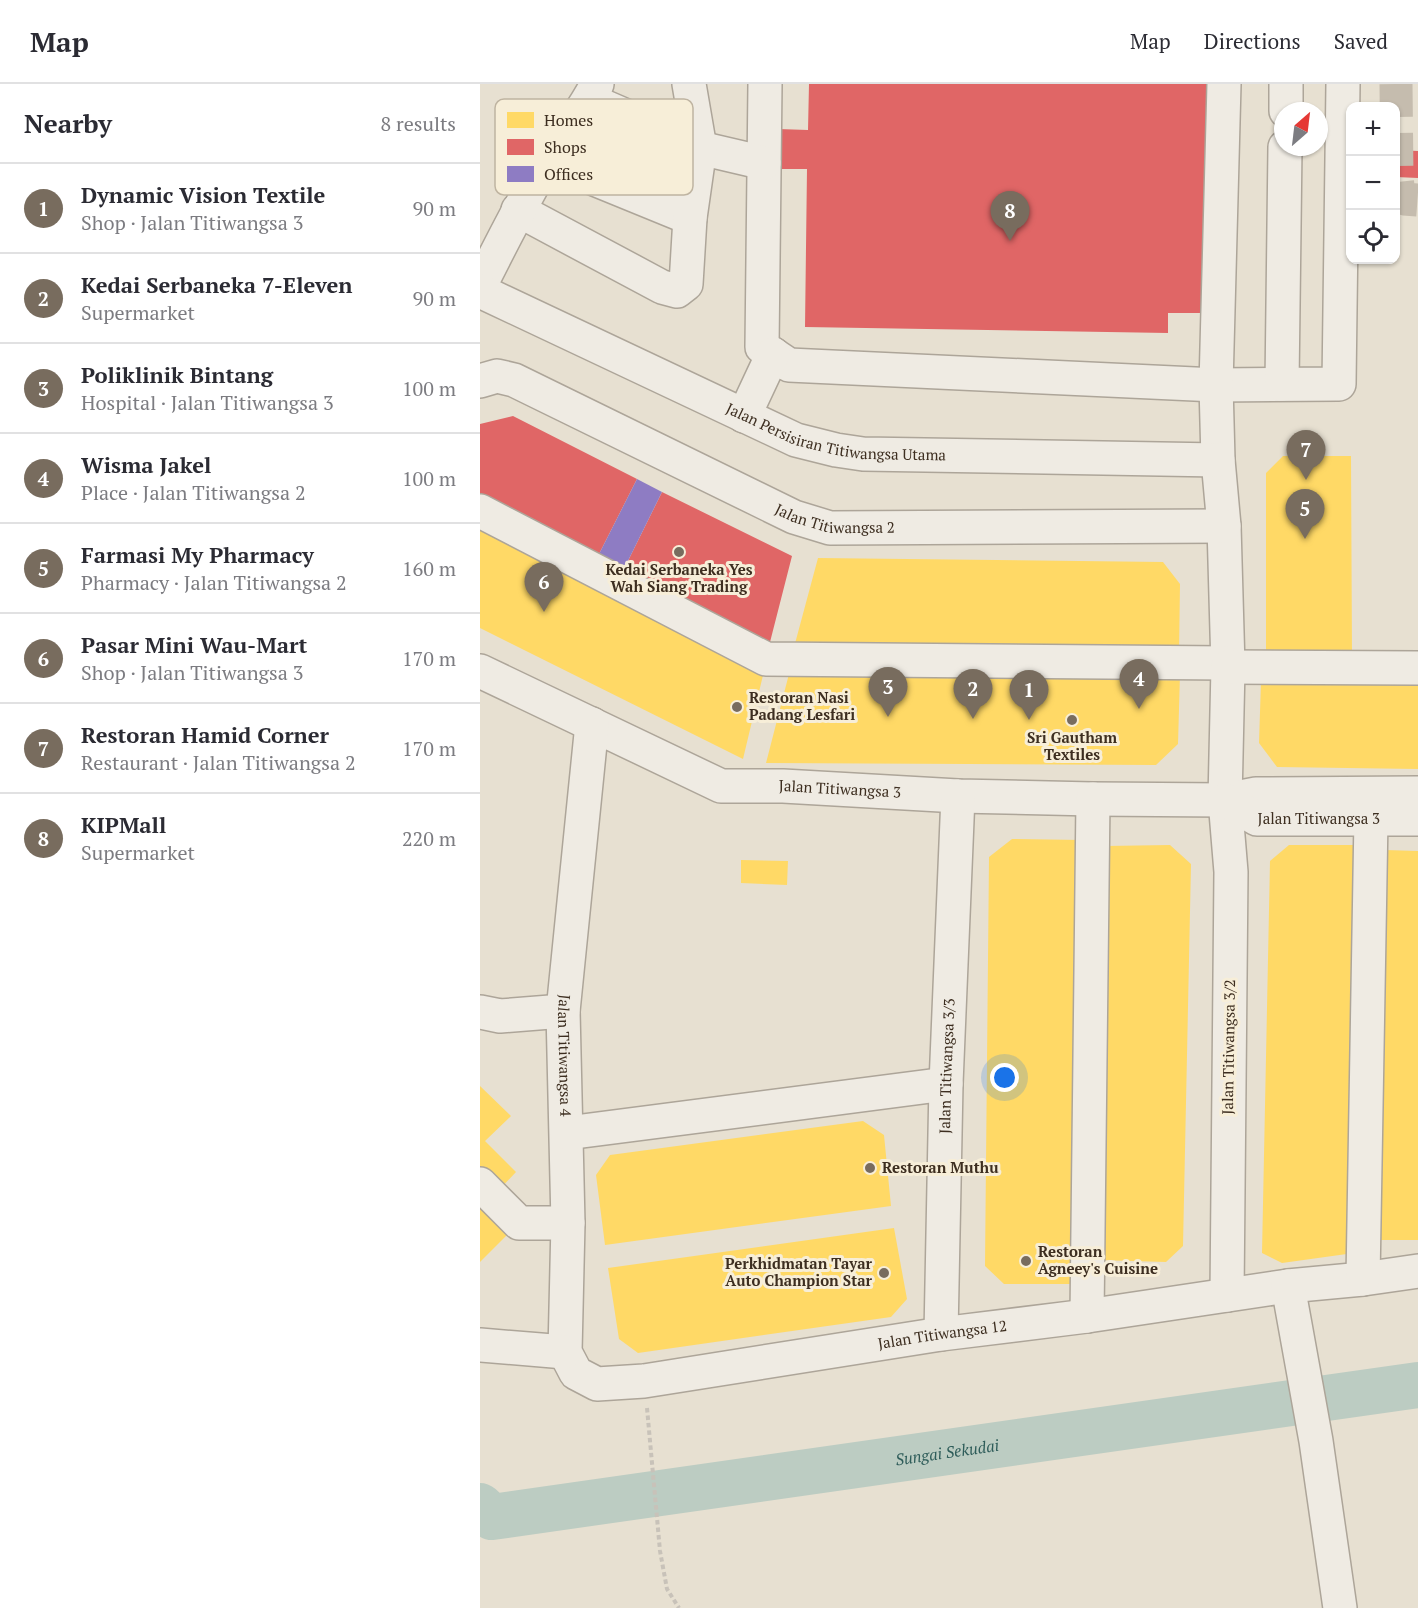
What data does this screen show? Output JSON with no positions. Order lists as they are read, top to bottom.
{
  "streets": {
    "street": [
      "Jalan Persisiran Titiwangsa Utama",
      "Jalan Titiwangsa 2",
      "Jalan Titiwangsa 3",
      "Jalan Titiwangsa 3/2",
      "Jalan Titiwangsa 4",
      "Jalan Titiwangsa 3/3",
      "Jalan Titiwangsa 12"
    ]
  },
  "crossings": [
    ["Jalan Titiwangsa 3", "Jalan Titiwangsa 3/2"],
    ["Jalan Titiwangsa 3", "Jalan Titiwangsa 4"],
    ["Jalan Titiwangsa 3", "Jalan Titiwangsa 3/3"],
    ["Jalan Titiwangsa 3/2", "Jalan Titiwangsa 12"],
    ["Jalan Titiwangsa 4", "Jalan Titiwangsa 12"],
    ["Jalan Titiwangsa 3/3", "Jalan Titiwangsa 12"]
  ],
  "water": ["Sungai Sekudai"],
  "places": [
    "Kedai Serbaneka Yes Wah Siang Trading",
    "Restoran Nasi Padang Lesfari",
    "Sri Gautham Textiles",
    "Restoran Muthu",
    "Restoran Agneey's Cuisine",
    "Perkhidmatan Tayar Auto Champion Star"
  ],
  "legend": ["Homes", "Shops", "Offices"],
  "north": "top right",
  "page": {
    "header": "Map",
    "nav": ["Map", "Directions", "Saved"],
    "heading": ["Nearby", "8 results"],
    "map_buttons": ["+", "−"],
    "list": [
      {
        "mark": "1",
        "name": "Dynamic Vision Textile",
        "note": "Shop · Jalan Titiwangsa 3",
        "value": "90 m"
      },
      {
        "mark": "2",
        "name": "Kedai Serbaneka 7-Eleven",
        "note": "Supermarket",
        "value": "90 m"
      },
      {
        "mark": "3",
        "name": "Poliklinik Bintang",
        "note": "Hospital · Jalan Titiwangsa 3",
        "value": "100 m"
      },
      {
        "mark": "4",
        "name": "Wisma Jakel",
        "note": "Place · Jalan Titiwangsa 2",
        "value": "100 m"
      },
      {
        "mark": "5",
        "name": "Farmasi My Pharmacy",
        "note": "Pharmacy · Jalan Titiwangsa 2",
        "value": "160 m"
      },
      {
        "mark": "6",
        "name": "Pasar Mini Wau-Mart",
        "note": "Shop · Jalan Titiwangsa 3",
        "value": "170 m"
      },
      {
        "mark": "7",
        "name": "Restoran Hamid Corner",
        "note": "Restaurant · Jalan Titiwangsa 2",
        "value": "170 m"
      },
      {
        "mark": "8",
        "name": "KIPMall",
        "note": "Supermarket",
        "value": "220 m"
      }
    ],
    "pins": [
      "8",
      "7",
      "5",
      "6",
      "4",
      "3",
      "2",
      "1"
    ]
  }
}
